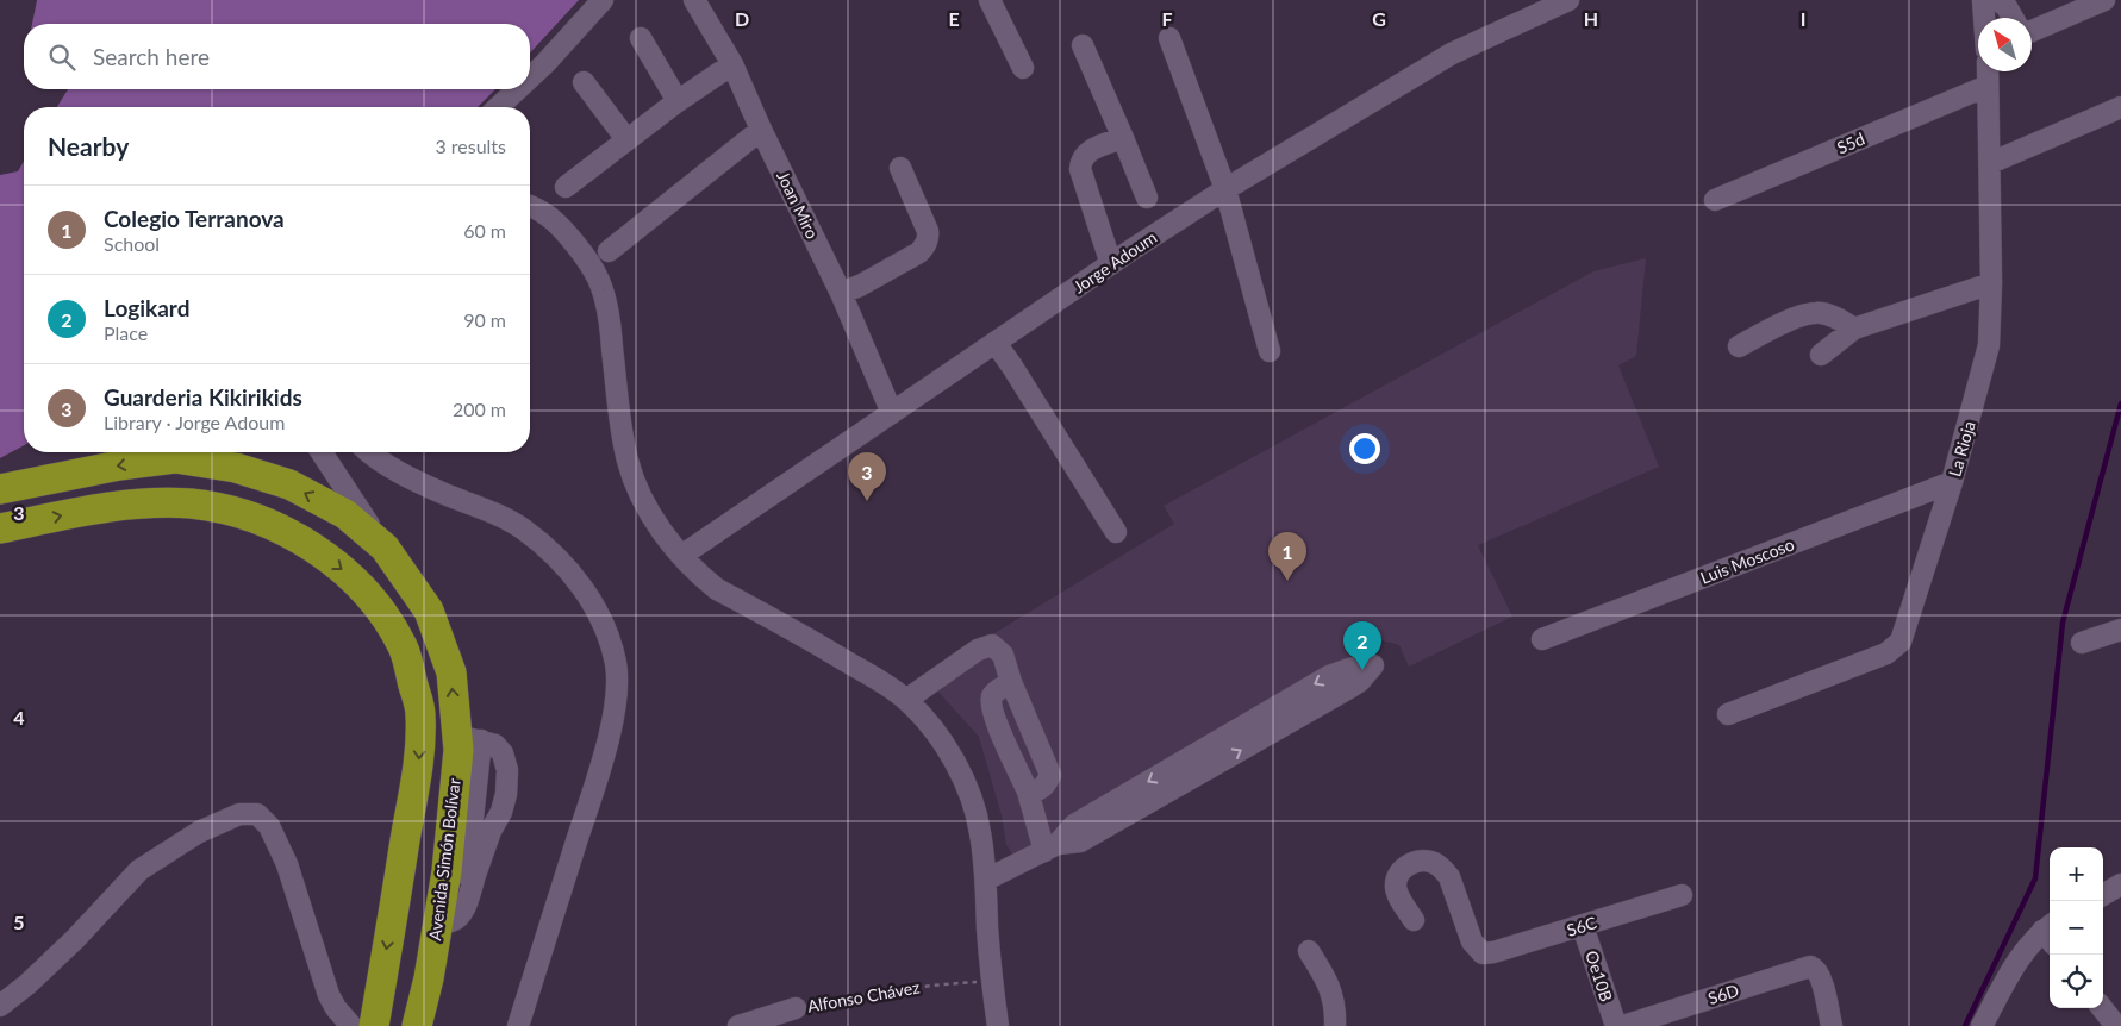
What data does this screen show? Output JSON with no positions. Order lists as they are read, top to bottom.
{
  "streets": {
    "highway": ["Avenida Simón Bolívar"],
    "street": [
      "S5d",
      "Joan Miro",
      "Jorge Adoum",
      "La Rioja",
      "Luis Moscoso",
      "S6C",
      "Oe10B",
      "S6D",
      "Alfonso Chávez"
    ]
  },
  "crossings": [
    ["S5d", "La Rioja"],
    ["Joan Miro", "Jorge Adoum"],
    ["La Rioja", "Luis Moscoso"],
    ["S6C", "Oe10B"]
  ],
  "one_way": ["Avenida Simón Bolívar"],
  "north": "top left",
  "page": {
    "search": "Search here",
    "heading": ["Nearby", "3 results"],
    "list": [
      {
        "mark": "1",
        "name": "Colegio Terranova",
        "note": "School",
        "value": "60 m"
      },
      {
        "mark": "2",
        "name": "Logikard",
        "note": "Place",
        "value": "90 m"
      },
      {
        "mark": "3",
        "name": "Guarderia Kikirikids",
        "note": "Library · Jorge Adoum",
        "value": "200 m"
      }
    ],
    "pins": ["3", "1", "2"],
    "map_buttons": ["+", "−"]
  },
  "grid": {
    "columns": [
      "D",
      "E",
      "F",
      "G",
      "H",
      "I"
    ],
    "rows": ["3", "4", "5"]
  }
}
